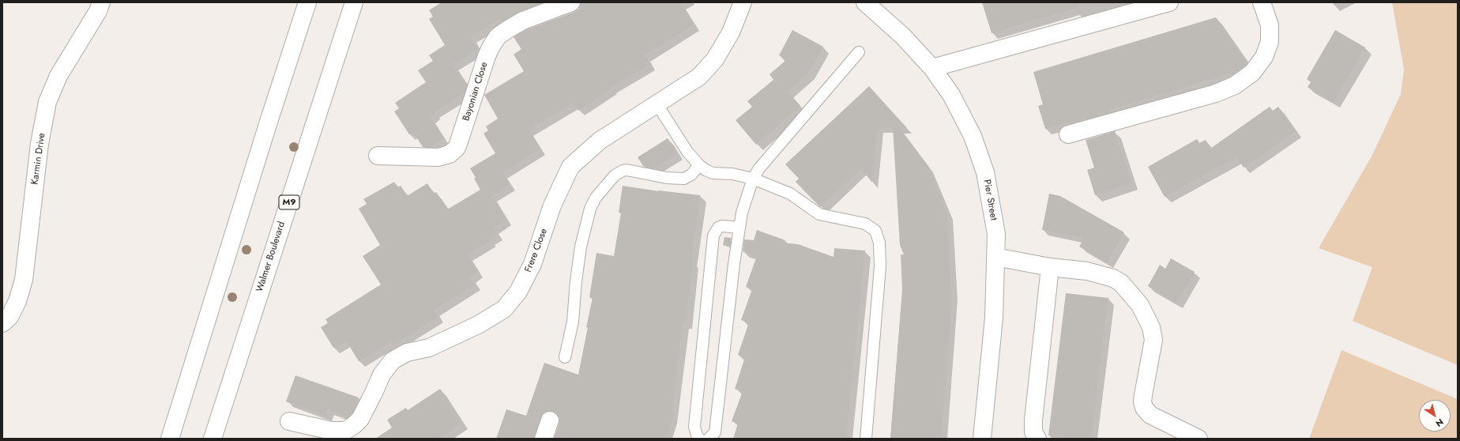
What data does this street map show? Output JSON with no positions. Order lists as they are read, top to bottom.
{
  "streets": {
    "street": [
      "Bayonian Close",
      "Karmin Drive",
      "Pier Street",
      "M9",
      "Frere Close",
      "Walmer Boulevard"
    ]
  },
  "north": "bottom right"
}
